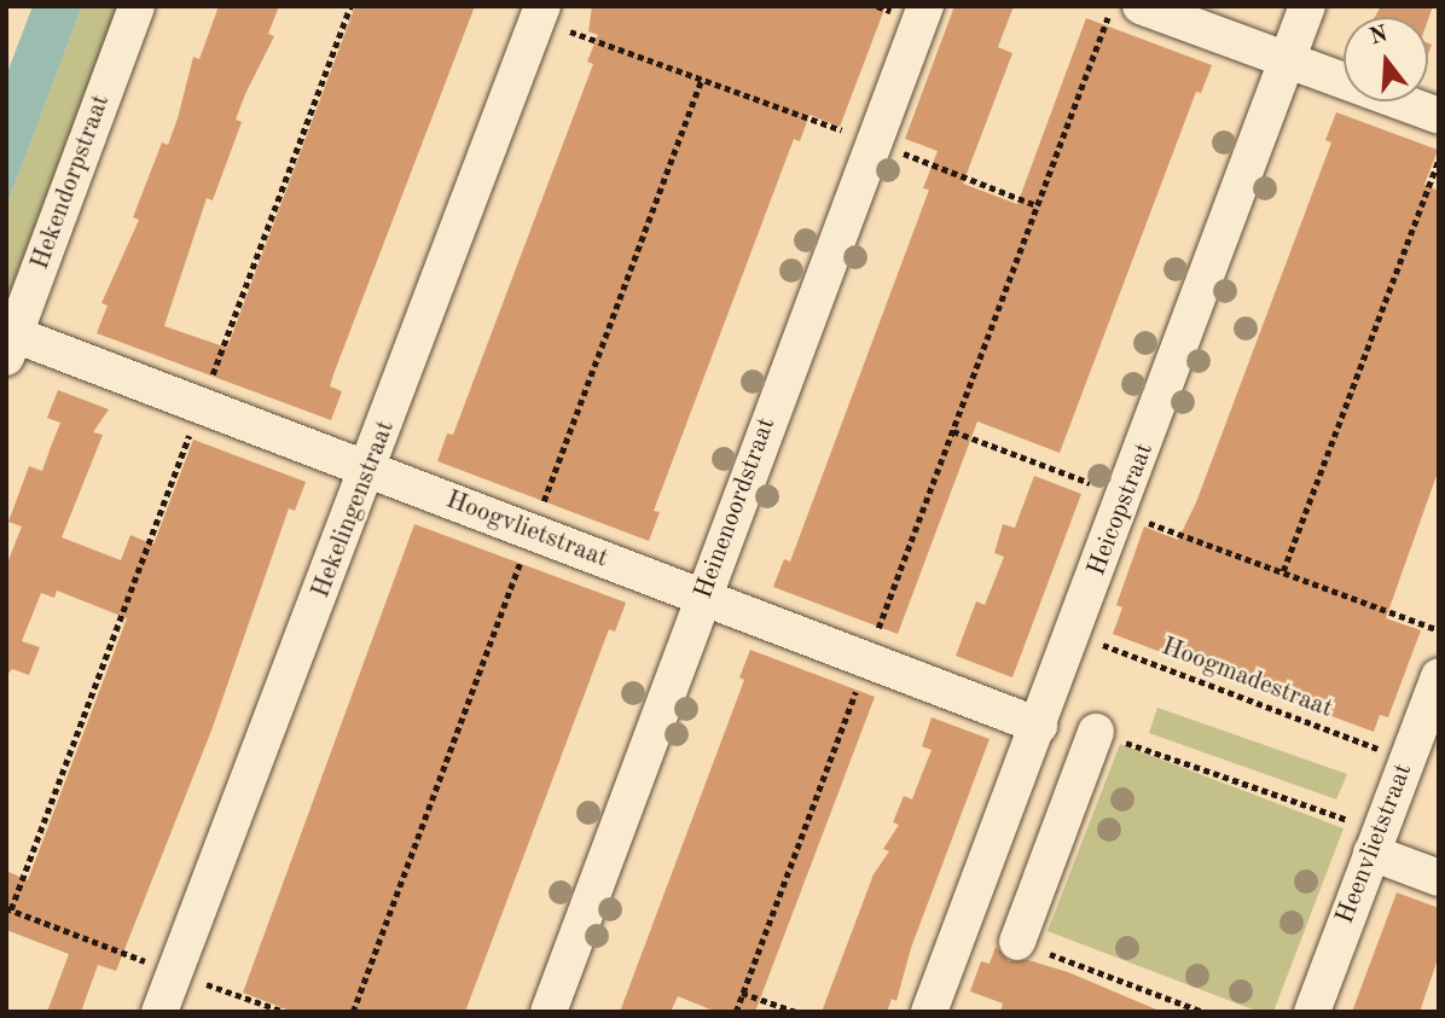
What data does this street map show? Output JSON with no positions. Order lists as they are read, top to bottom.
{
  "streets": {
    "street": [
      "Hekendorpstraat",
      "Heinenoordstraat",
      "Hekelingenstraat",
      "Heicopstraat",
      "Hoogvlietstraat",
      "Heenvlietstraat"
    ],
    "path": ["Hoogmadestraat"]
  },
  "crossings": [
    ["Hekendorpstraat", "Hoogvlietstraat"],
    ["Heinenoordstraat", "Hoogvlietstraat"],
    ["Hekelingenstraat", "Hoogvlietstraat"],
    ["Heicopstraat", "Hoogvlietstraat"],
    ["Heicopstraat", "Hoogmadestraat"],
    ["Hoogmadestraat", "Heenvlietstraat"]
  ],
  "north": "top"
}
